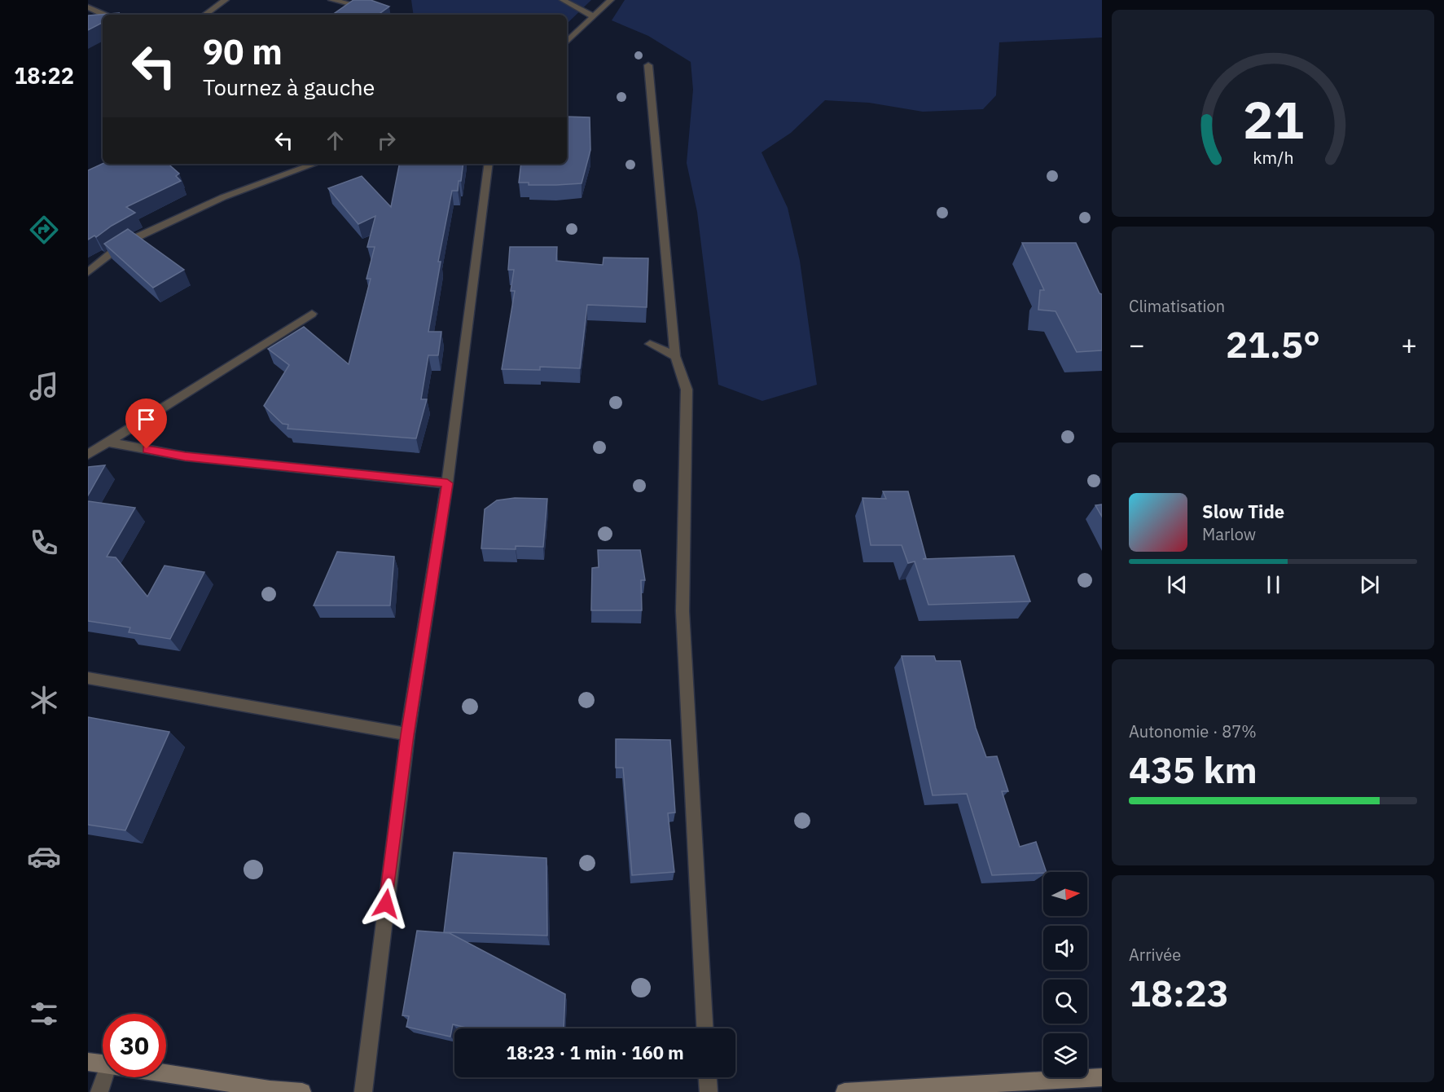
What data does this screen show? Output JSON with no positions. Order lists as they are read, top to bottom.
{
  "north": "right",
  "page": {
    "tabs": "18:22",
    "turn": ["90 m", "Tournez à gauche"],
    "tile": [
      "Climatisation",
      ["Autonomie · 87%", "435 km"],
      ["Arrivée", "18:23"]
    ],
    "heat": ["−", "21.5°", "+"],
    "song": ["Slow Tide", "Marlow"],
    "limit": "30",
    "trip": "18:23 · 1 min · 160 m",
    "gauge": ["21", "km/h"]
  }
}
